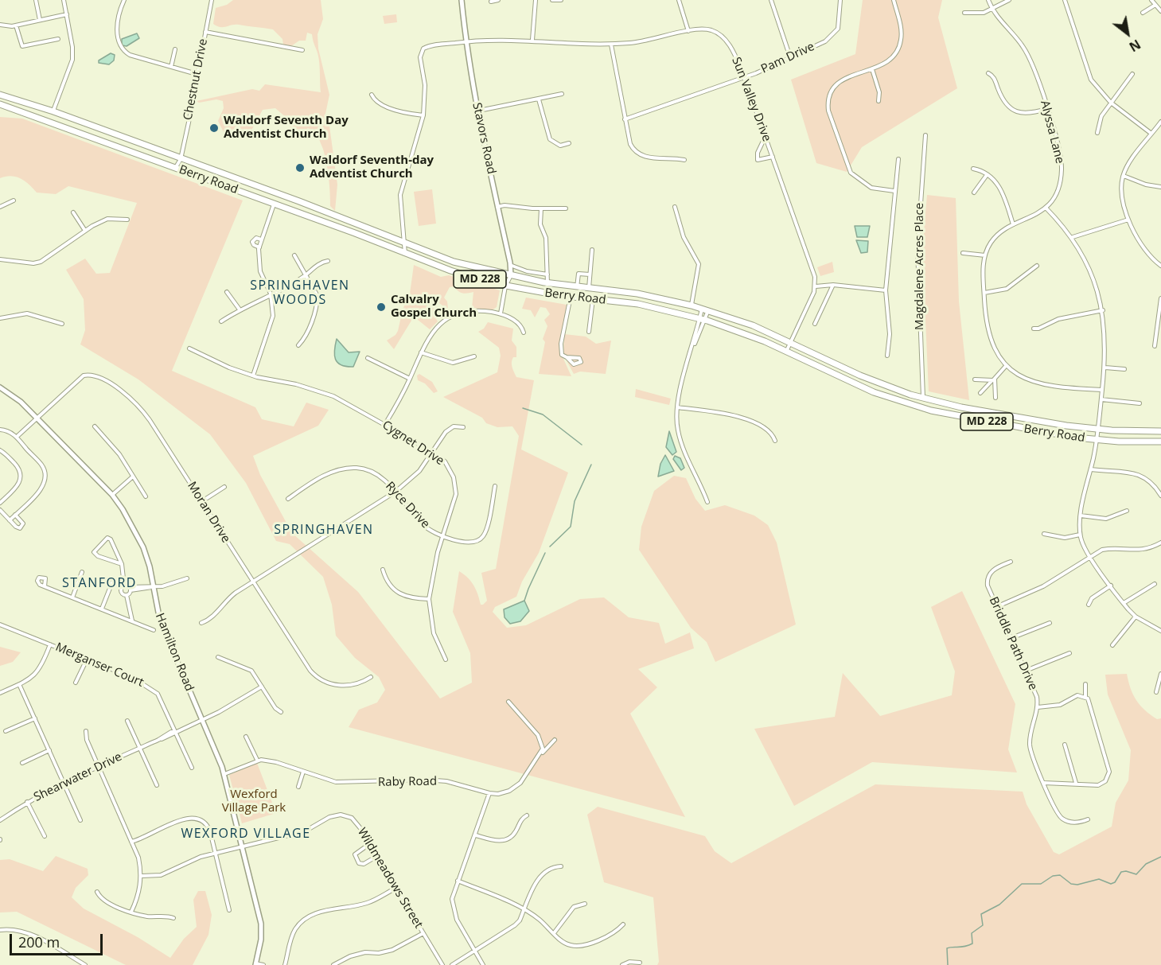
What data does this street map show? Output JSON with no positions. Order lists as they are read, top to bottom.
{
  "streets": {
    "highway": ["Berry Road", "MD 228"],
    "street": [
      "Pam Drive",
      "Chestnut Drive",
      "Sun Valley Drive",
      "Alyssa Lane",
      "Stavors Road",
      "Magdalene Acres Place",
      "Cygnet Drive",
      "Ryce Drive",
      "Moran Drive",
      "Briddle Path Drive",
      "Hamilton Road",
      "Merganser Court",
      "Shearwater Drive",
      "Raby Road",
      "Wildmeadows Street"
    ]
  },
  "crossings": [
    ["Pam Drive", "Sun Valley Drive"],
    ["Chestnut Drive", "Berry Road"],
    ["Sun Valley Drive", "Stavors Road"],
    ["Stavors Road", "Berry Road"],
    ["Berry Road", "Magdalene Acres Place"],
    ["Cygnet Drive", "Ryce Drive"],
    ["Moran Drive", "Hamilton Road"],
    ["Hamilton Road", "Shearwater Drive"],
    ["Hamilton Road", "Wildmeadows Street"],
    ["Merganser Court", "Shearwater Drive"]
  ],
  "districts": [
    "SPRINGHAVEN WOODS",
    "SPRINGHAVEN",
    "STANFORD",
    "WEXFORD VILLAGE"
  ],
  "parks": ["Wexford Village Park"],
  "places": ["Waldorf Seventh Day Adventist Church", "Waldorf Seventh-day Adventist Church", "Calvalry Gospel Church"],
  "scale_bar": "200 m",
  "north": "bottom right"
}
